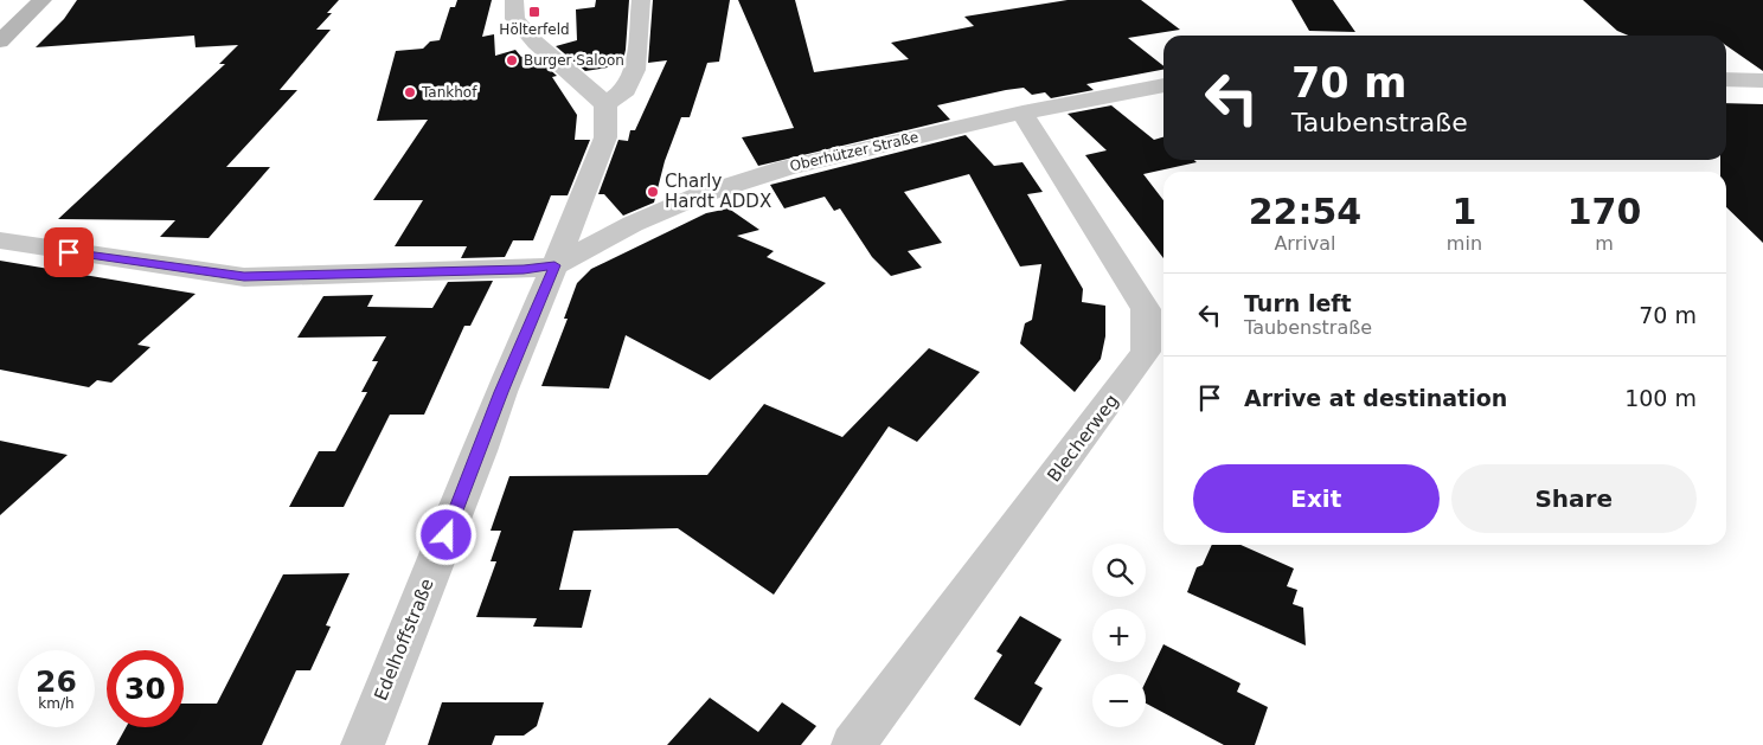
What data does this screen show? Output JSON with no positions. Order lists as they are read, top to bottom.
{
  "streets": {
    "street": ["Oberhützer Straße", "Blecherweg", "Edelhoffstraße"]
  },
  "crossings": [
    ["Oberhützer Straße", "Blecherweg"],
    ["Oberhützer Straße", "Edelhoffstraße"]
  ],
  "places": {
    "transit": ["Hölterfeld"],
    "other": ["Burger Saloon", "Tankhof", "Charly Hardt ADDX"]
  },
  "page": {
    "turn": ["70 m", "Taubenstraße"],
    "eta": [
      "22:54",
      "Arrival",
      "1",
      "min",
      "170",
      "m"
    ],
    "list": [
      {
        "name": "Turn left",
        "note": "Taubenstraße",
        "value": "70 m"
      },
      {
        "name": "Arrive at destination",
        "value": "100 m"
      }
    ],
    "buttons": ["Exit", "Share"],
    "map_buttons": ["+", "−"],
    "speed": "26 km/h",
    "limit": "30"
  }
}
